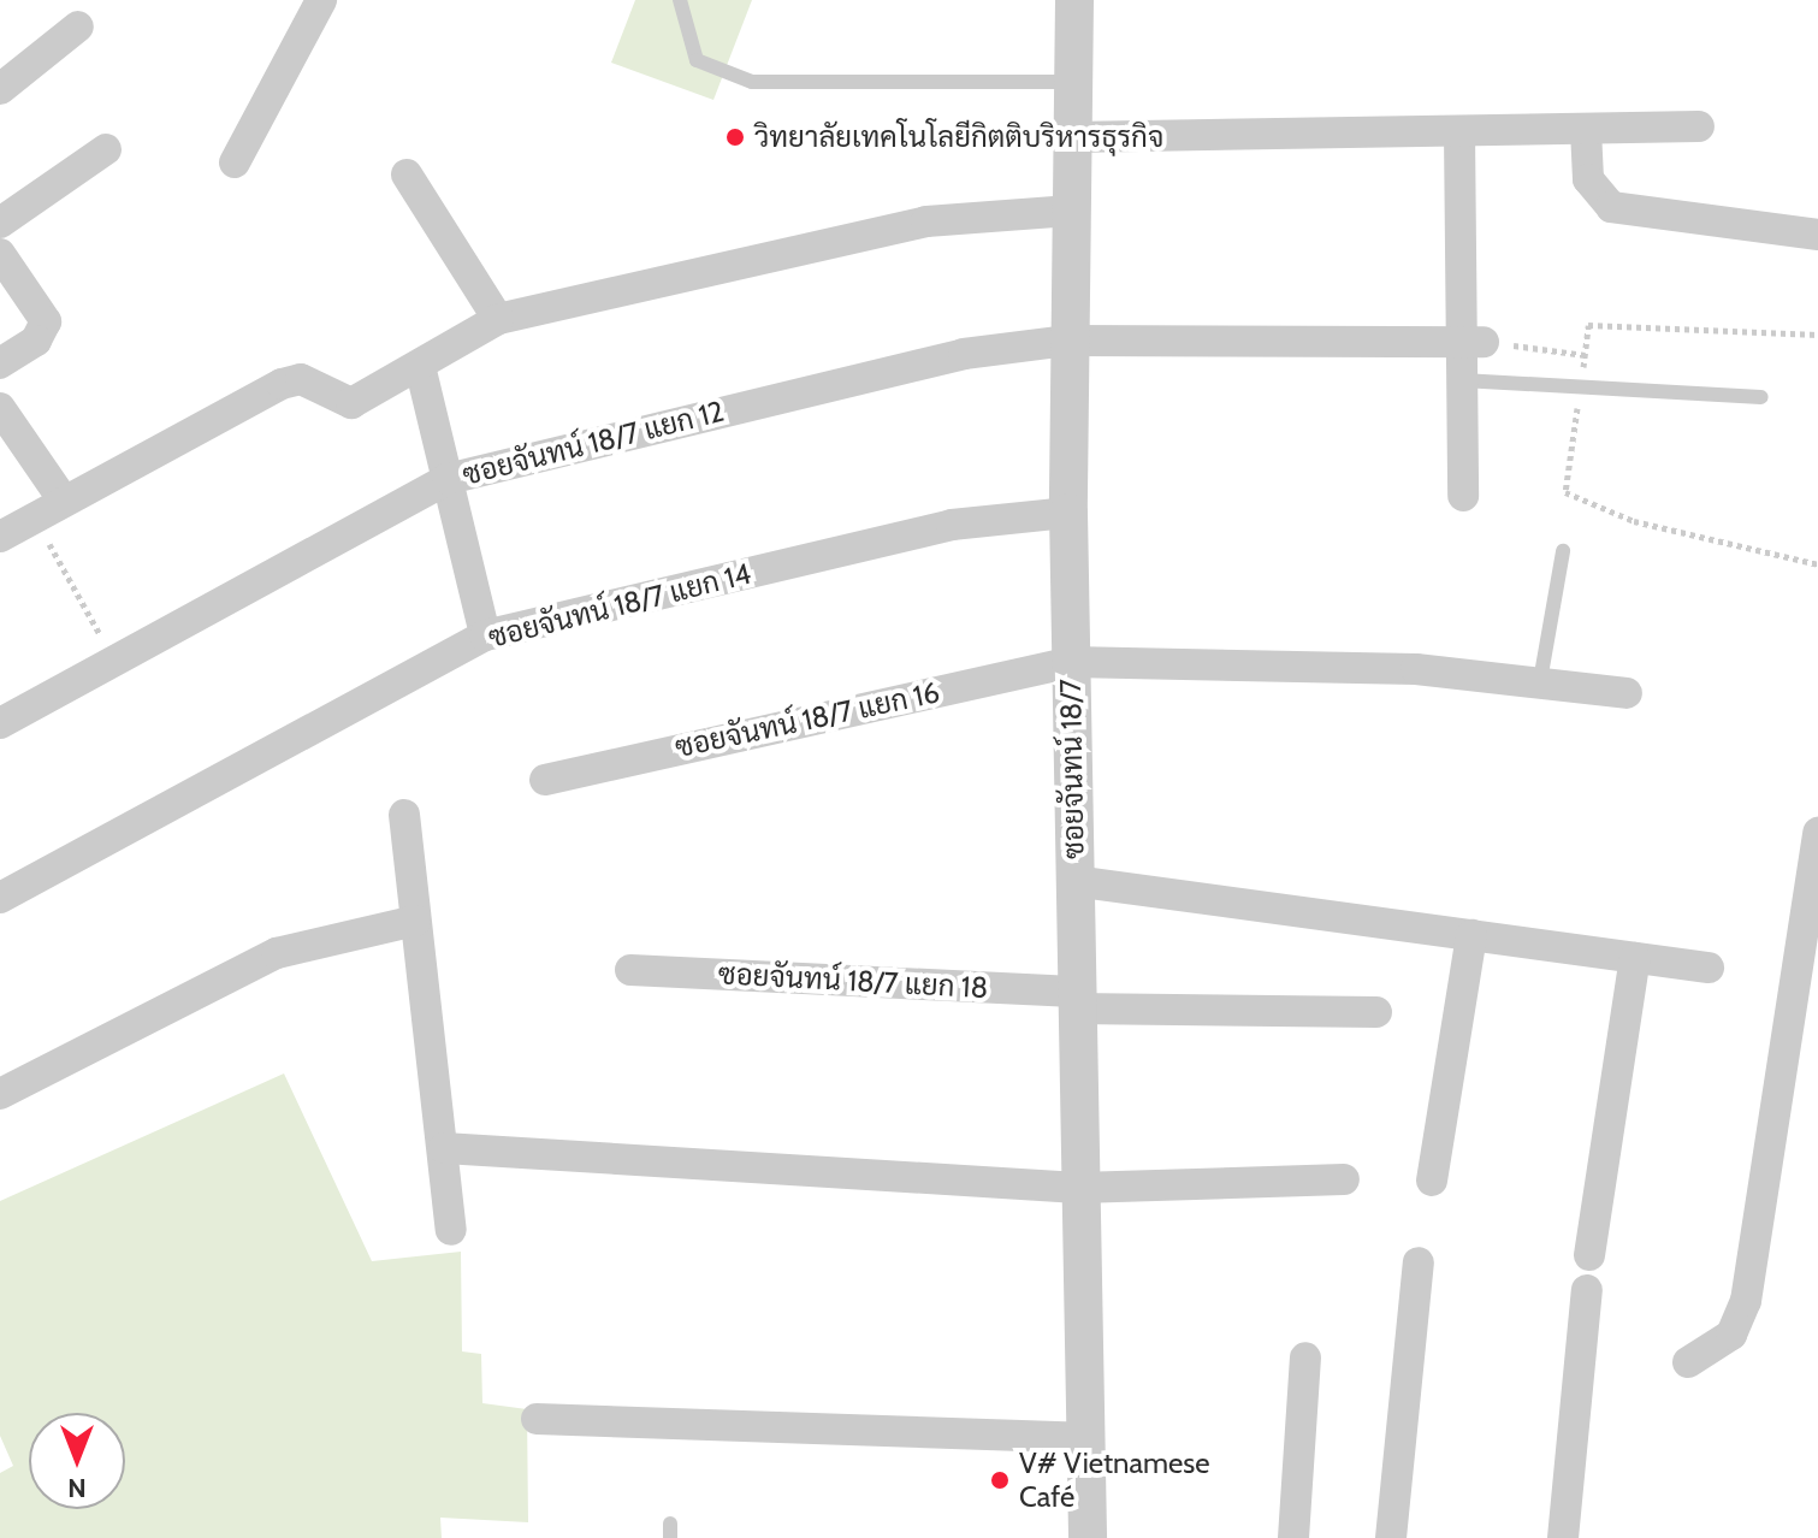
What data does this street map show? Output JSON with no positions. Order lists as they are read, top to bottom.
{
  "streets": {
    "street": [
      "ซอยจันทน์ 18/7 แยก 12",
      "ซอยจันทน์ 18/7 แยก 14",
      "ซอยจันทน์ 18/7 แยก 16",
      "ซอยจันทน์ 18/7",
      "ซอยจันทน์ 18/7 แยก 18"
    ]
  },
  "crossings": [
    ["ซอยจันทน์ 18/7 แยก 12", "ซอยจันทน์ 18/7"],
    ["ซอยจันทน์ 18/7 แยก 14", "ซอยจันทน์ 18/7"],
    ["ซอยจันทน์ 18/7 แยก 16", "ซอยจันทน์ 18/7"],
    ["ซอยจันทน์ 18/7", "ซอยจันทน์ 18/7 แยก 18"]
  ],
  "places": ["วิทยาลัยเทคโนโลยีกิตติบริหารธุรกิจ", "V# Vietnamese Café"],
  "north": "bottom"
}
